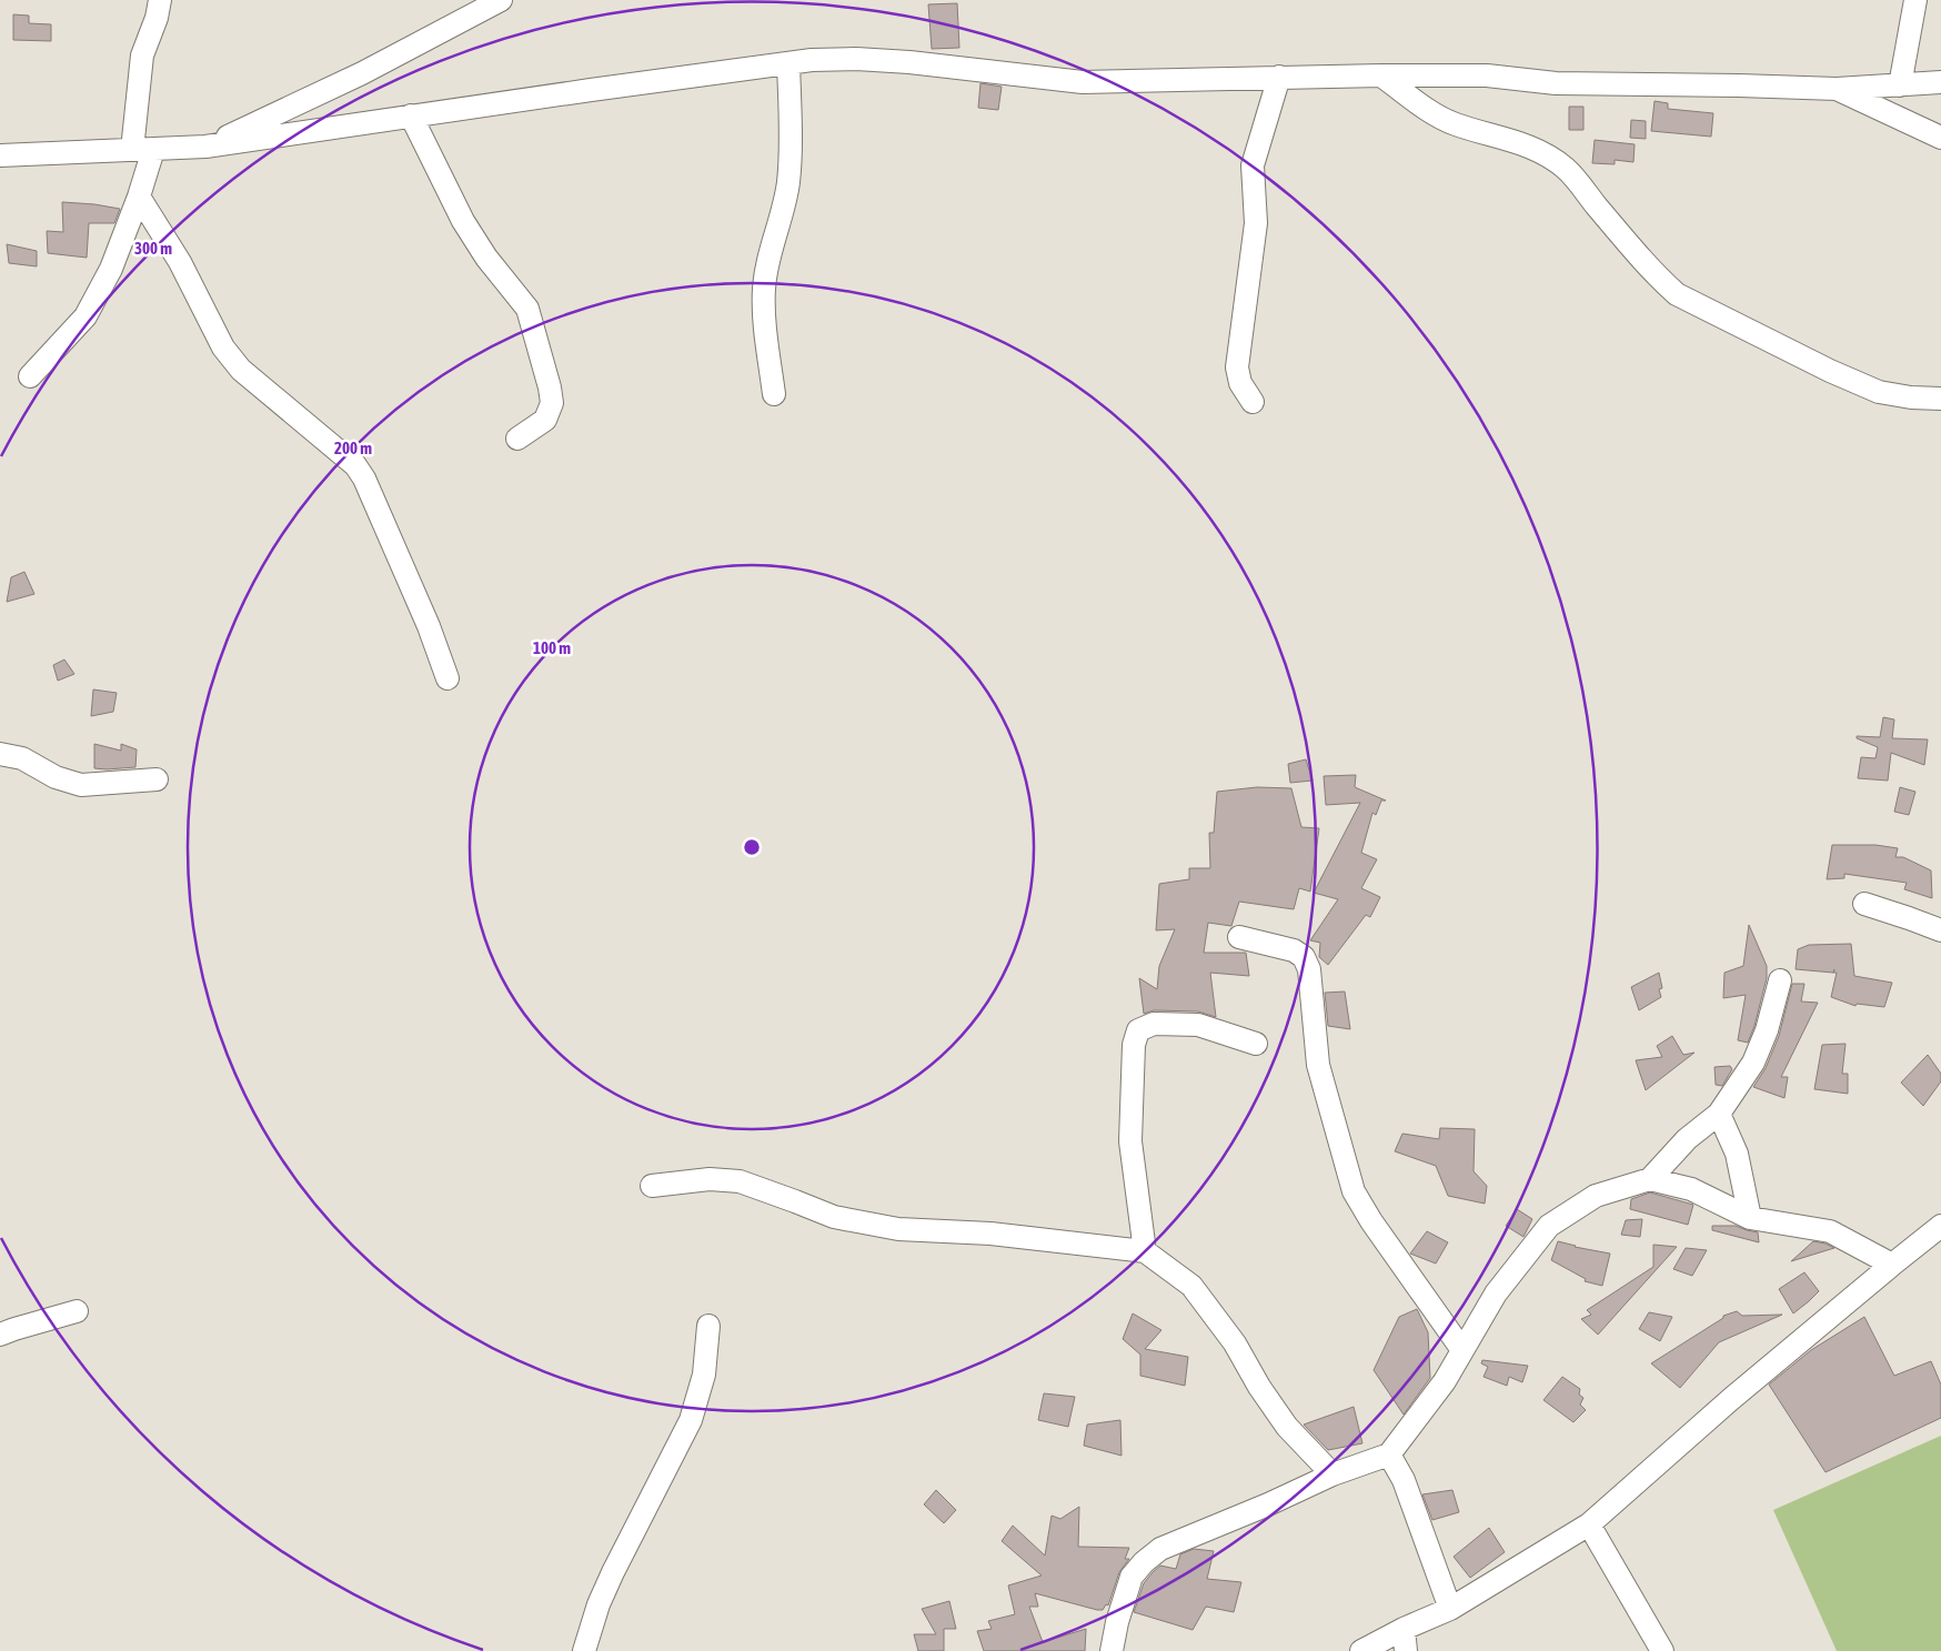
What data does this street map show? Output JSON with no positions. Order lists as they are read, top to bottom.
{
  "rings": ["300 m", "200 m", "100 m"]
}
